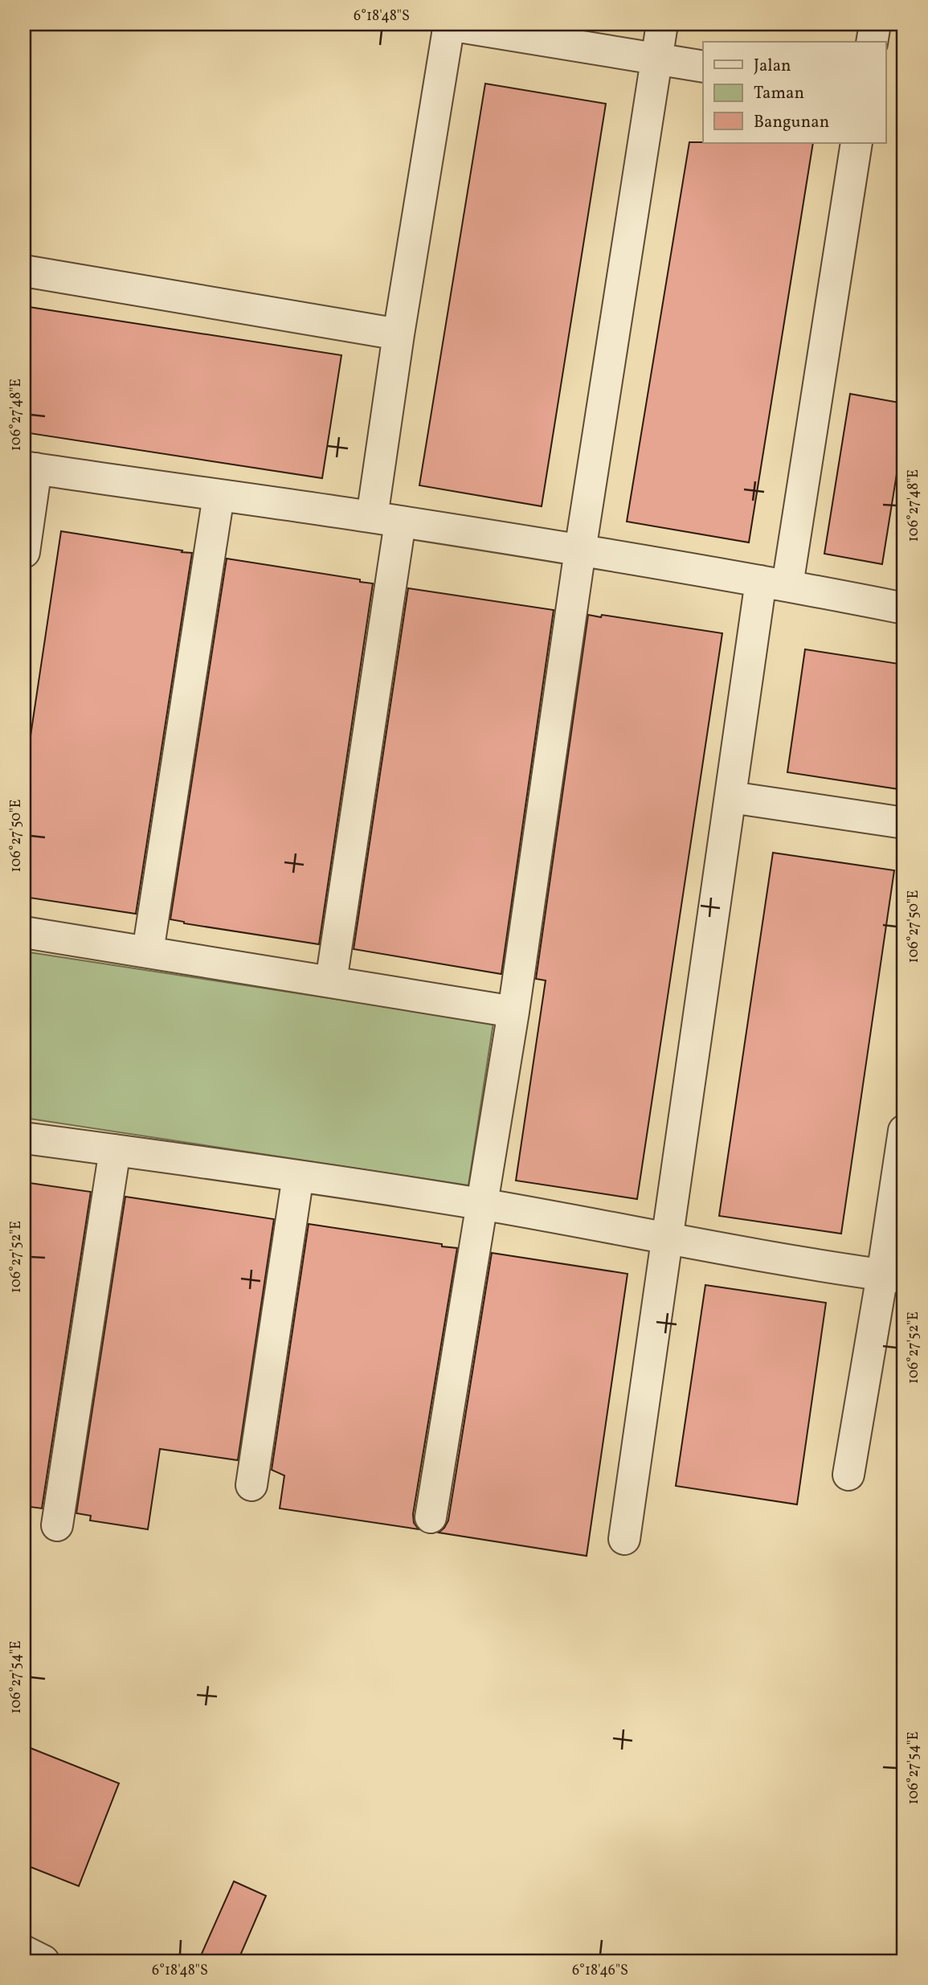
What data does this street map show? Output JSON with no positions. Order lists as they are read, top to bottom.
{
  "legend": ["Jalan", "Taman", "Bangunan"],
  "coordinates": [
    "6°18'48\"S",
    "106°27'48\"E",
    "106°27'50\"E",
    "106°27'52\"E",
    "106°27'54\"E",
    "6°18'46\"S"
  ]
}
